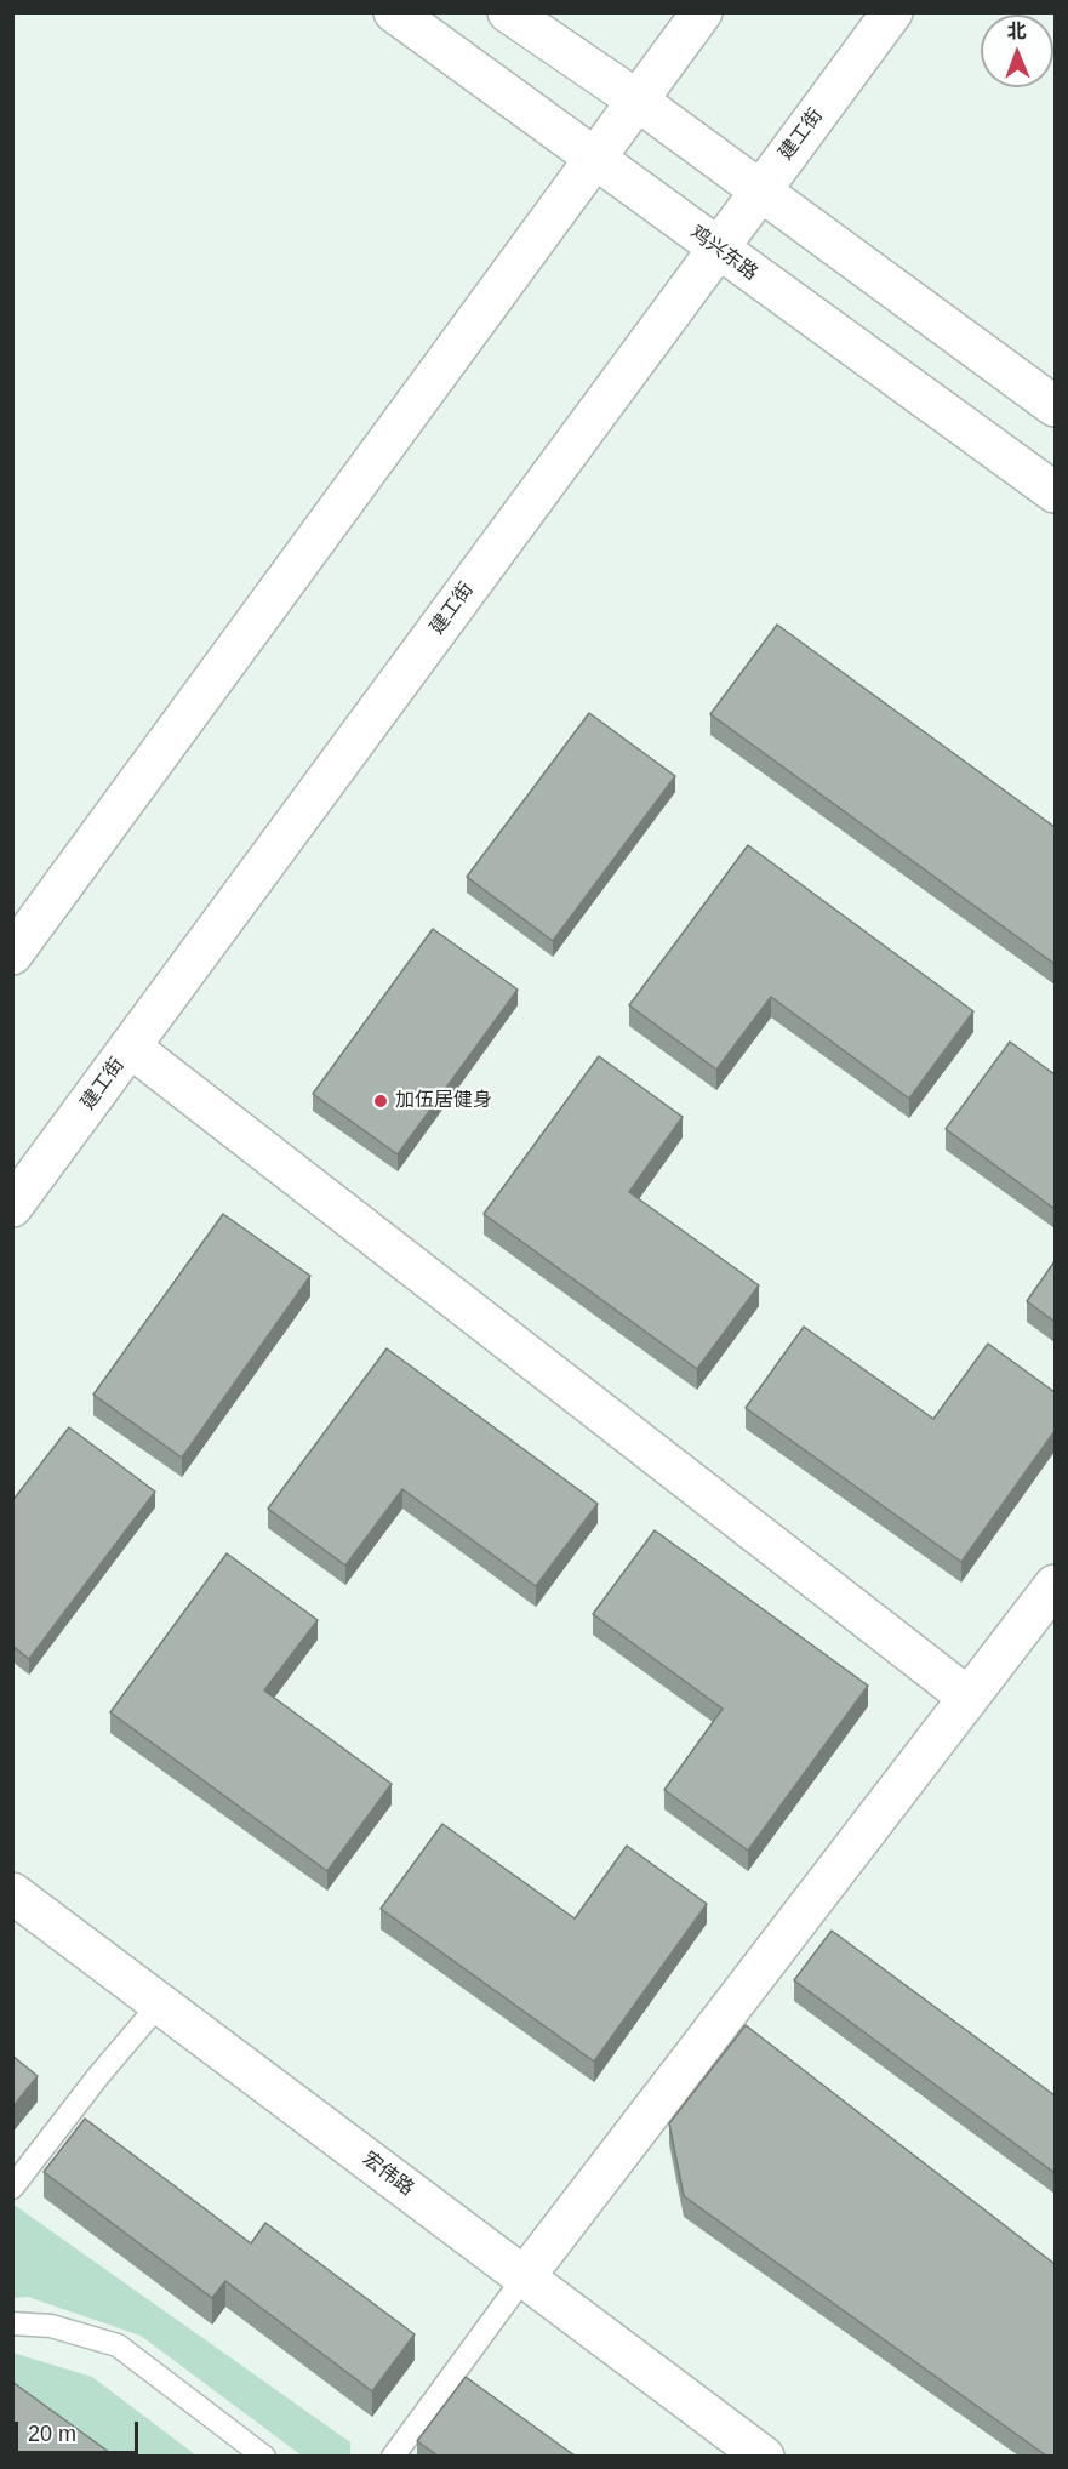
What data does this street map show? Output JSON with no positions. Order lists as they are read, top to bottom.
{
  "streets": {
    "main road": ["建工街", "鸡兴东路", "宏伟路"]
  },
  "crossings": [
    ["建工街", "鸡兴东路"]
  ],
  "places": ["加伍居健身"],
  "scale_bar": "20 m",
  "north": "top"
}
